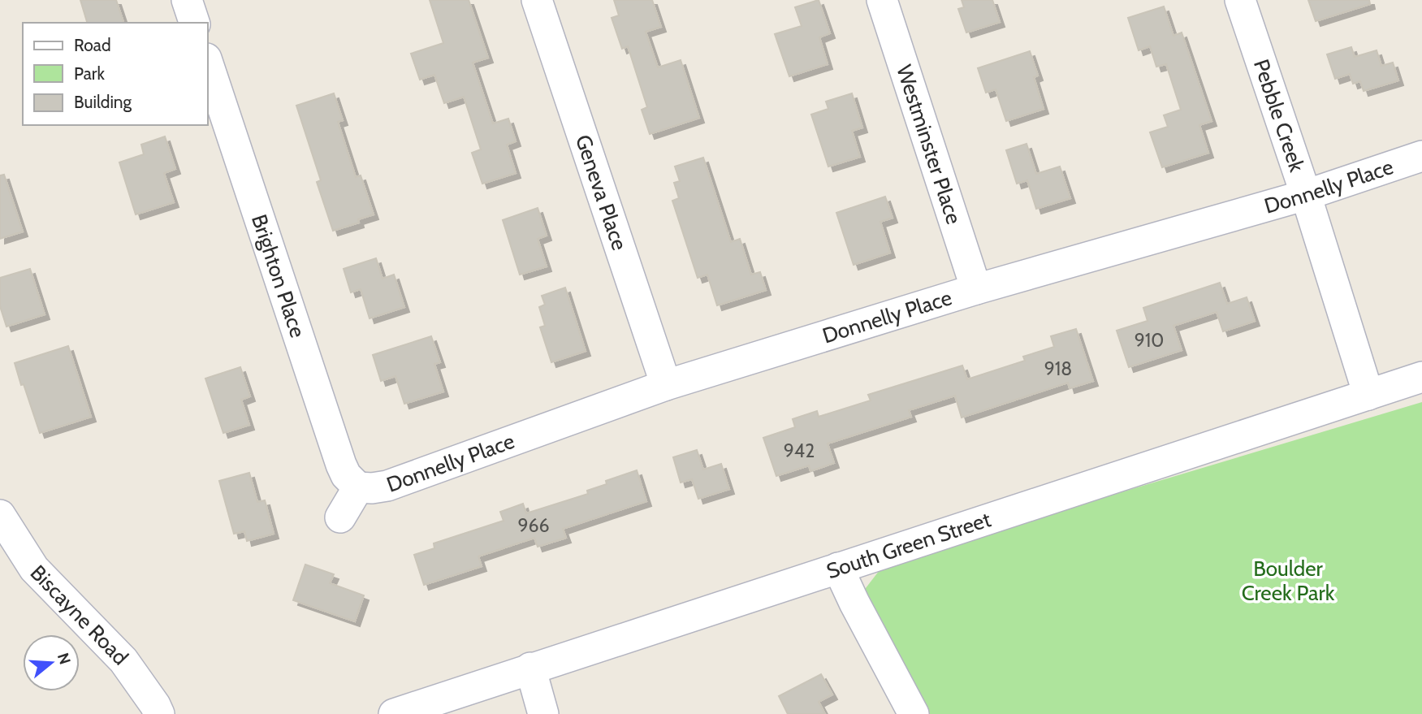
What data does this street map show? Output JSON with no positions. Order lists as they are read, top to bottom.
{
  "streets": {
    "street": [
      "Pebble Creek",
      "Westminster Place",
      "Donnelly Place",
      "Geneva Place",
      "Brighton Place",
      "South Green Street",
      "Biscayne Road"
    ]
  },
  "crossings": [
    ["Pebble Creek", "Donnelly Place"],
    ["Pebble Creek", "South Green Street"],
    ["Westminster Place", "Donnelly Place"],
    ["Donnelly Place", "Geneva Place"],
    ["Donnelly Place", "Brighton Place"]
  ],
  "parks": ["Boulder Creek Park"],
  "house_numbers": [
    "910",
    "918",
    "942",
    "966"
  ],
  "legend": ["Road", "Park", "Building"],
  "north": "right"
}
